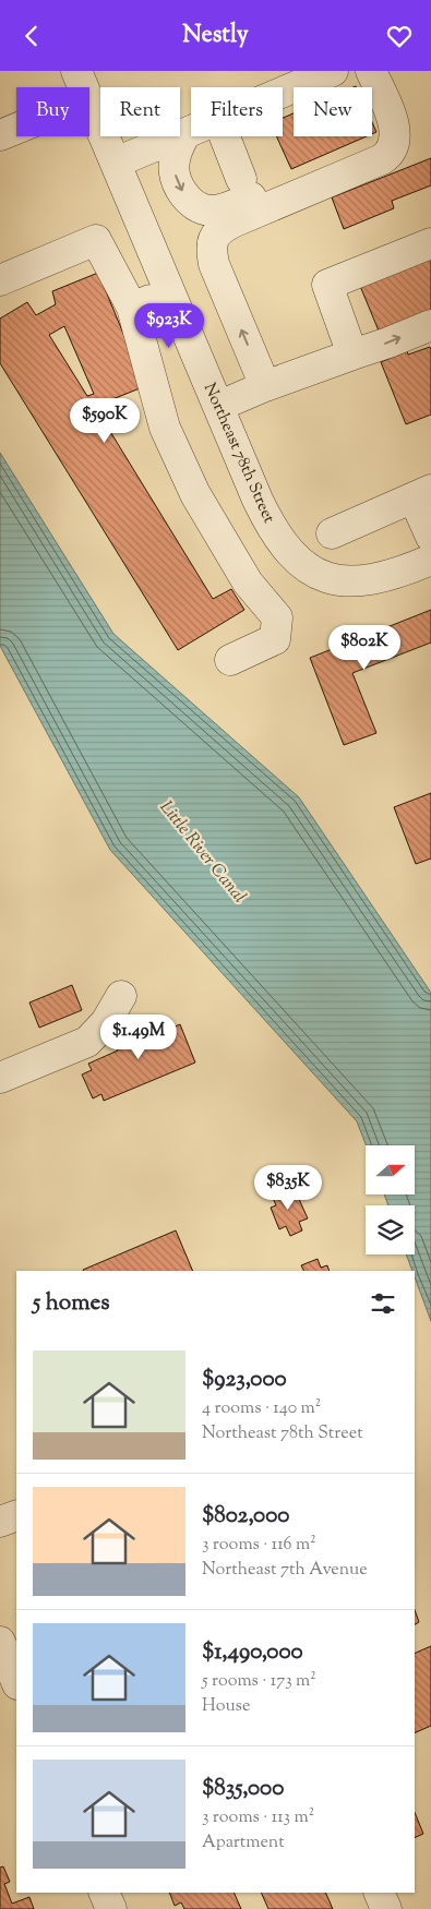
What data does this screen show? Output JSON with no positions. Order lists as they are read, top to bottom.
{
  "streets": {
    "street": ["Northeast 78th Street"]
  },
  "water": ["Little River Canal"],
  "north": "right",
  "page": {
    "header": "Nestly",
    "chip": [
      "Buy",
      "Rent",
      "Filters",
      "New"
    ],
    "price": [
      "$923K",
      "$590K",
      "$802K",
      "$1.49M",
      "$835K"
    ],
    "heading": "5 homes",
    "list": [
      {
        "name": "$923,000",
        "note": "4 rooms · 140 m² · Northeast 78th Street"
      },
      {
        "name": "$802,000",
        "note": "3 rooms · 116 m² · Northeast 7th Avenue"
      },
      {
        "name": "$1,490,000",
        "note": "5 rooms · 173 m² · House"
      },
      {
        "name": "$835,000",
        "note": "3 rooms · 113 m² · Apartment"
      }
    ]
  }
}
